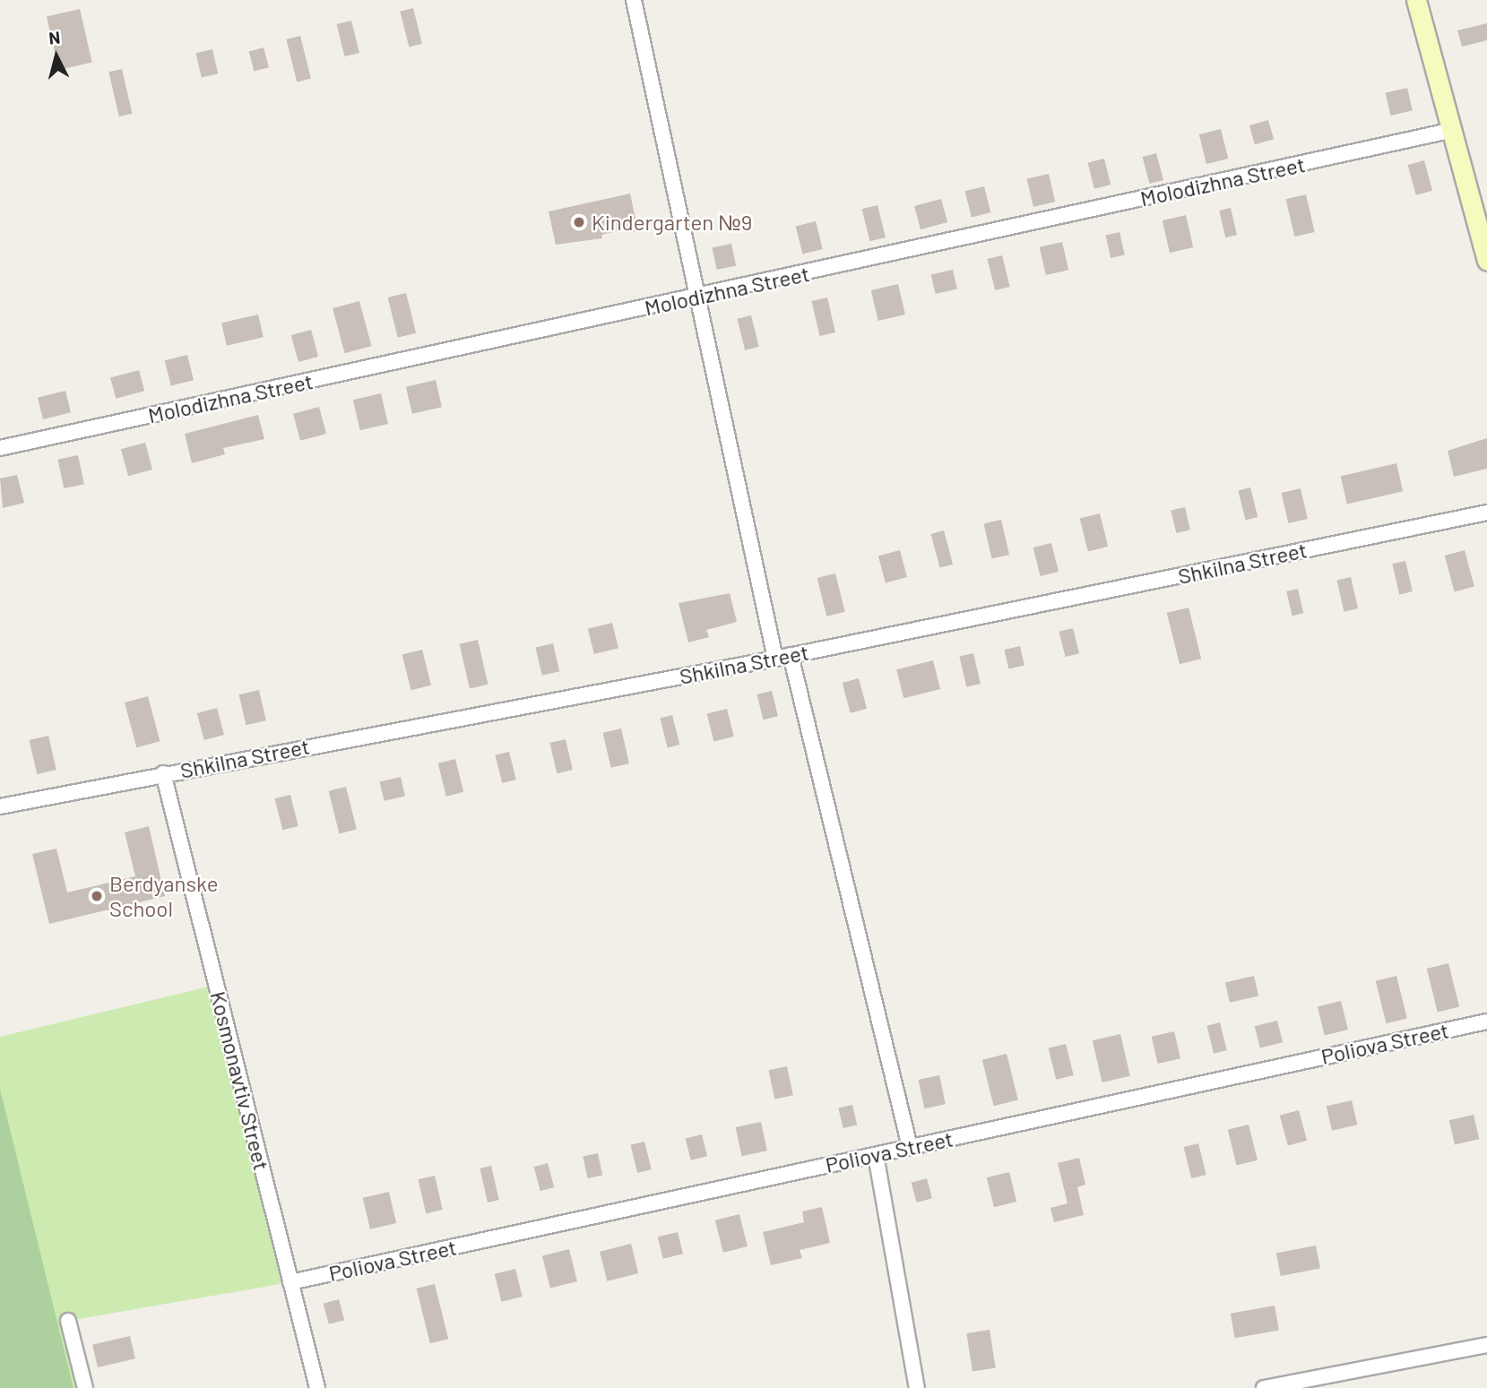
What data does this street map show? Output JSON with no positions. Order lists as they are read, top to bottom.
{
  "streets": {
    "street": [
      "Molodizhna Street",
      "Shkilna Street",
      "Poliova Street",
      "Kosmonavtiv Street"
    ]
  },
  "crossings": [
    ["Shkilna Street", "Kosmonavtiv Street"],
    ["Poliova Street", "Kosmonavtiv Street"]
  ],
  "places": ["Kindergarten №9", "Berdyanske School"],
  "north": "top"
}
